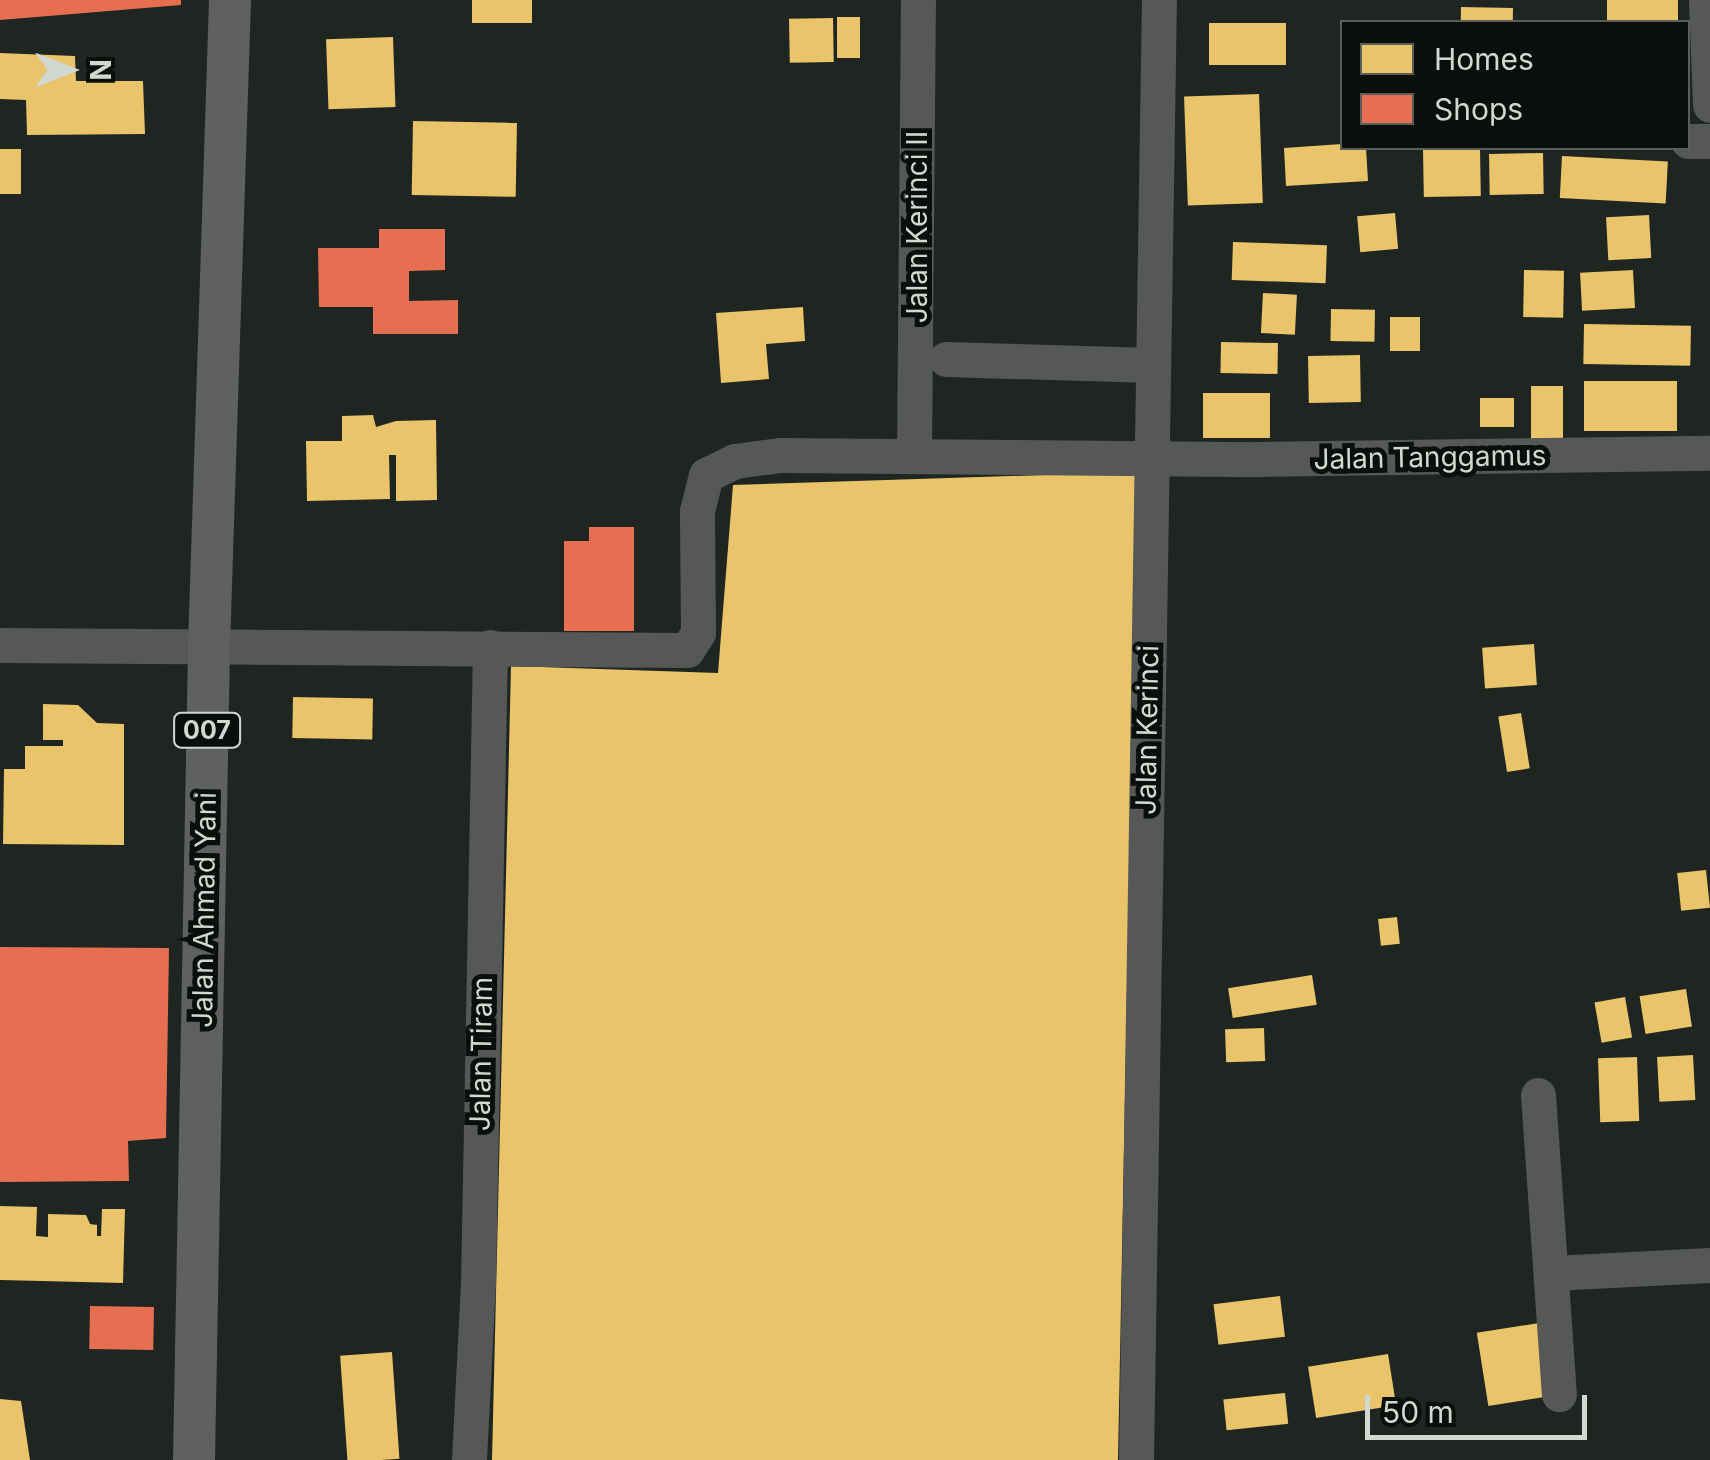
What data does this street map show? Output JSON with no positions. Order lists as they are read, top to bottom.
{
  "streets": {
    "main road": ["007", "Jalan Ahmad Yani"],
    "street": [
      "Jalan Kerinci II",
      "Jalan Tanggamus",
      "Jalan Kerinci",
      "Jalan Tiram"
    ]
  },
  "crossings": [
    ["Jalan Kerinci II", "Jalan Tanggamus"],
    ["Jalan Tanggamus", "Jalan Kerinci"],
    ["Jalan Tanggamus", "Jalan Tiram"]
  ],
  "legend": ["Homes", "Shops"],
  "scale_bar": "50 m",
  "north": "right"
}
